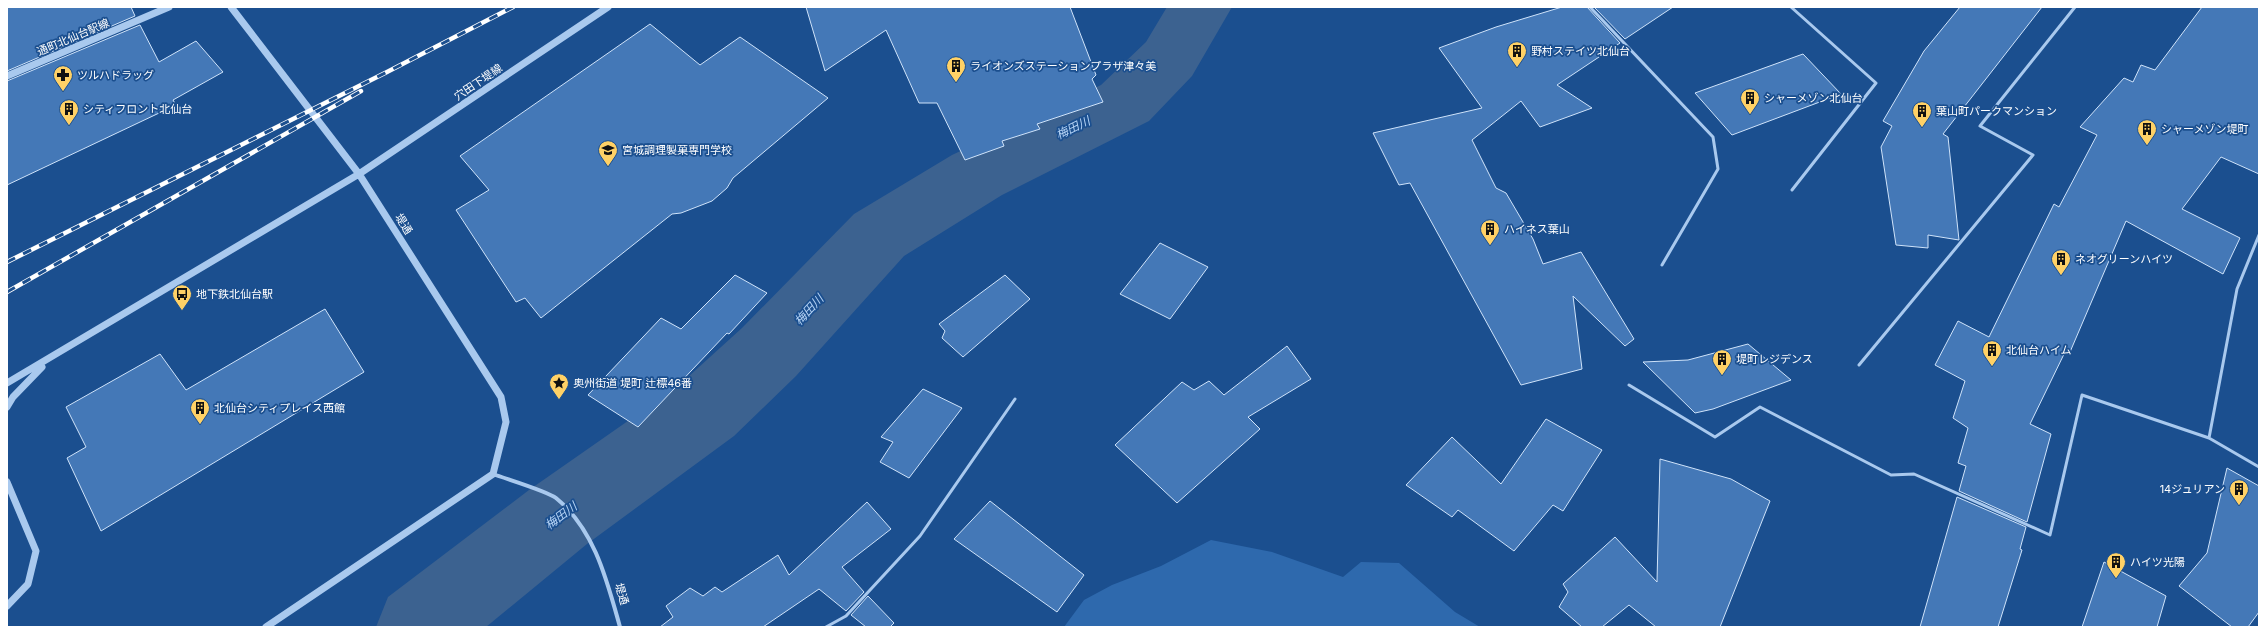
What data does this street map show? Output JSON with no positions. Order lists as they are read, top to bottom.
{
  "streets": {
    "street": ["通町北仙台駅線", "穴田下堤線", "堤通"]
  },
  "crossings": [
    ["穴田下堤線", "堤通"]
  ],
  "water": ["梅田川"],
  "places": {
    "building": [
      "野村ステイツ北仙台",
      "ライオンズステーションプラザ津々美",
      "シャーメゾン北仙台",
      "シティフロント北仙台",
      "葉山町パークマンション",
      "シャーメゾン堤町",
      "ハイネス葉山",
      "ネオグリーンハイツ",
      "北仙台ハイム",
      "堤町レジデンス",
      "北仙台シティプレイス西館",
      "14ジュリアン",
      "ハイツ光陽"
    ],
    "pharmacy": ["ツルハドラッグ"],
    "school or university": ["宮城調理製菓専門学校"],
    "bus stop": ["地下鉄北仙台駅"],
    "place": ["奥州街道 堤町 辻標46番"]
  }
}
